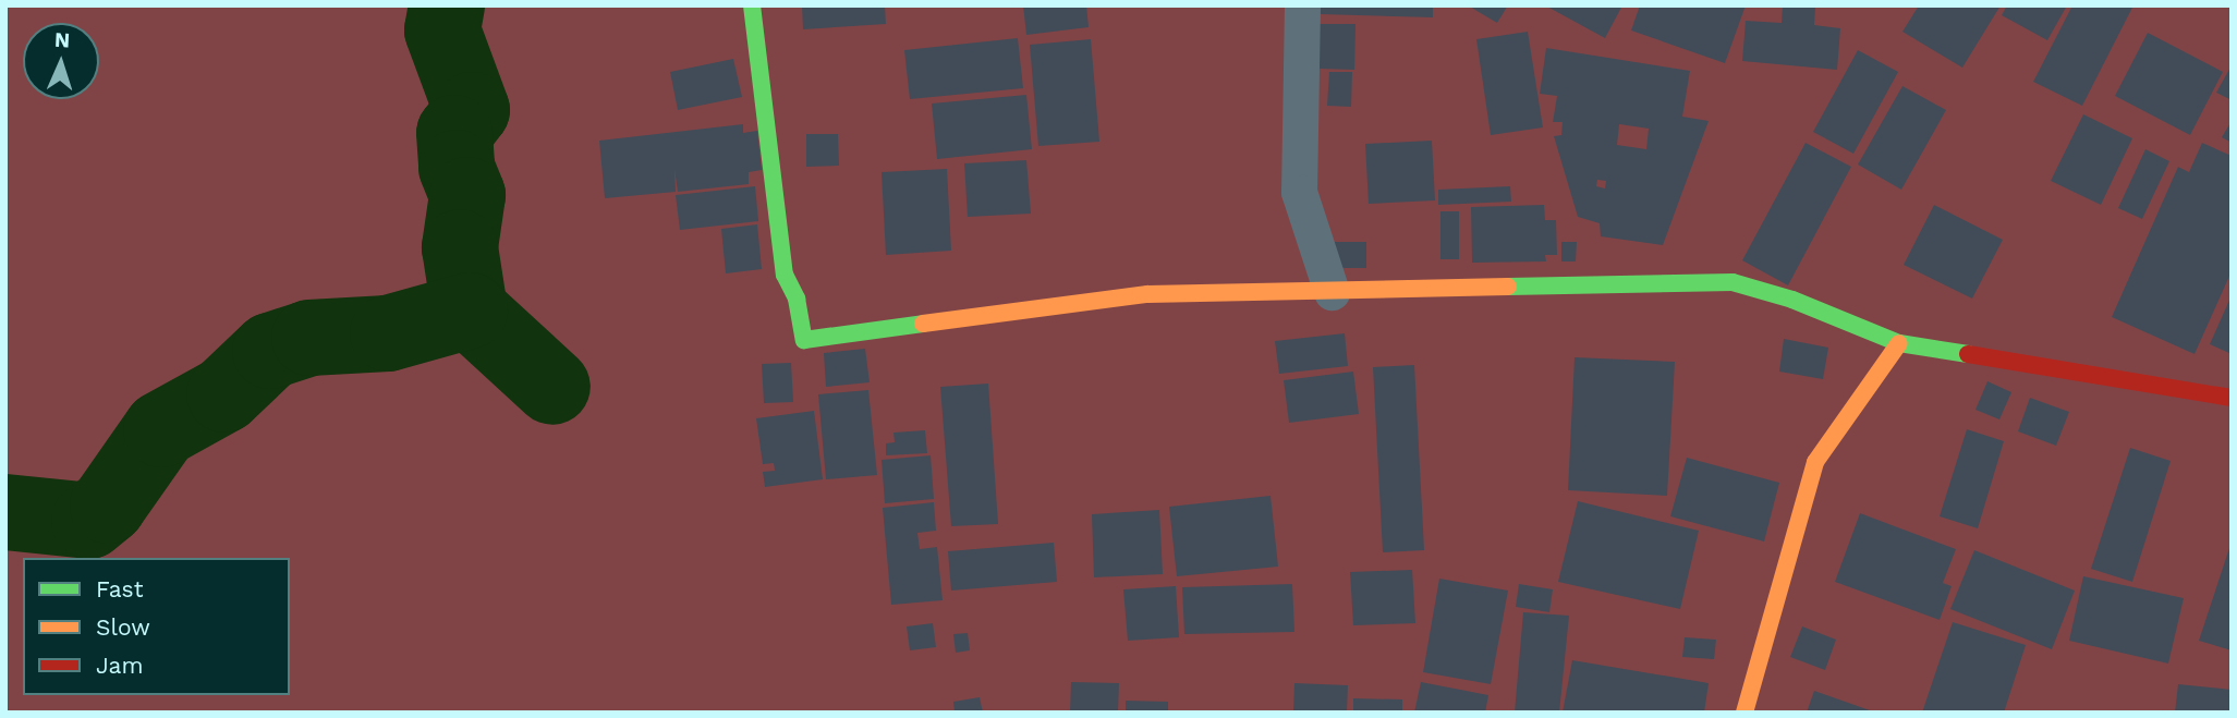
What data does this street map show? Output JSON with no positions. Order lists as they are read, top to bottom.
{
  "legend": ["Fast", "Slow", "Jam"],
  "north": "top"
}
